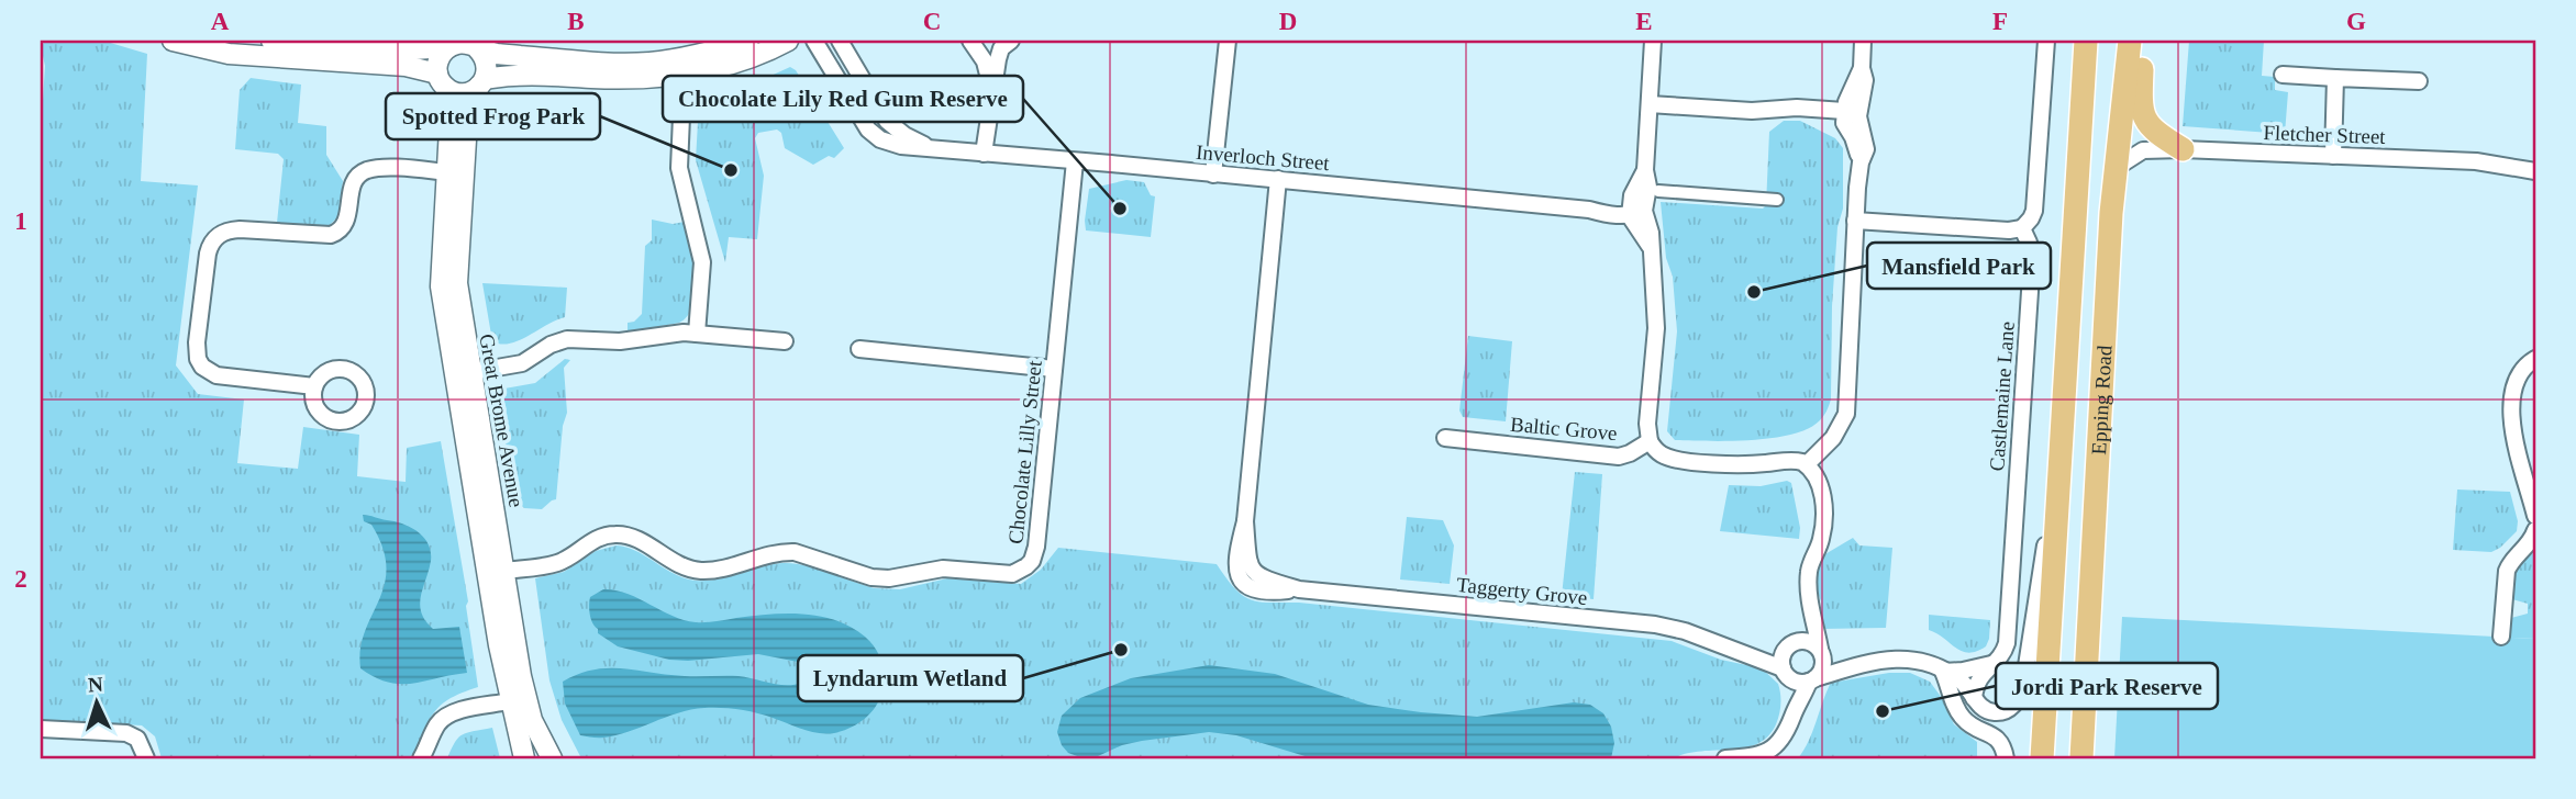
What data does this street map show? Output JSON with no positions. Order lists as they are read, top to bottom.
{
  "streets": {
    "main road": ["Epping Road"],
    "street": [
      "Fletcher Street",
      "Inverloch Street",
      "Castlemaine Lane",
      "Great Brome Avenue",
      "Baltic Grove",
      "Chocolate Lilly Street",
      "Taggerty Grove"
    ]
  },
  "crossings": [
    ["Fletcher Street", "Epping Road"],
    ["Inverloch Street", "Chocolate Lilly Street"],
    ["Inverloch Street", "Taggerty Grove"],
    ["Great Brome Avenue", "Chocolate Lilly Street"]
  ],
  "places": [
    "Spotted Frog Park",
    "Chocolate Lily Red Gum Reserve",
    "Mansfield Park",
    "Lyndarum Wetland",
    "Jordi Park Reserve"
  ],
  "north": "top",
  "grid": {
    "columns": [
      "A",
      "B",
      "C",
      "D",
      "E",
      "F",
      "G"
    ],
    "rows": ["1", "2"]
  }
}
